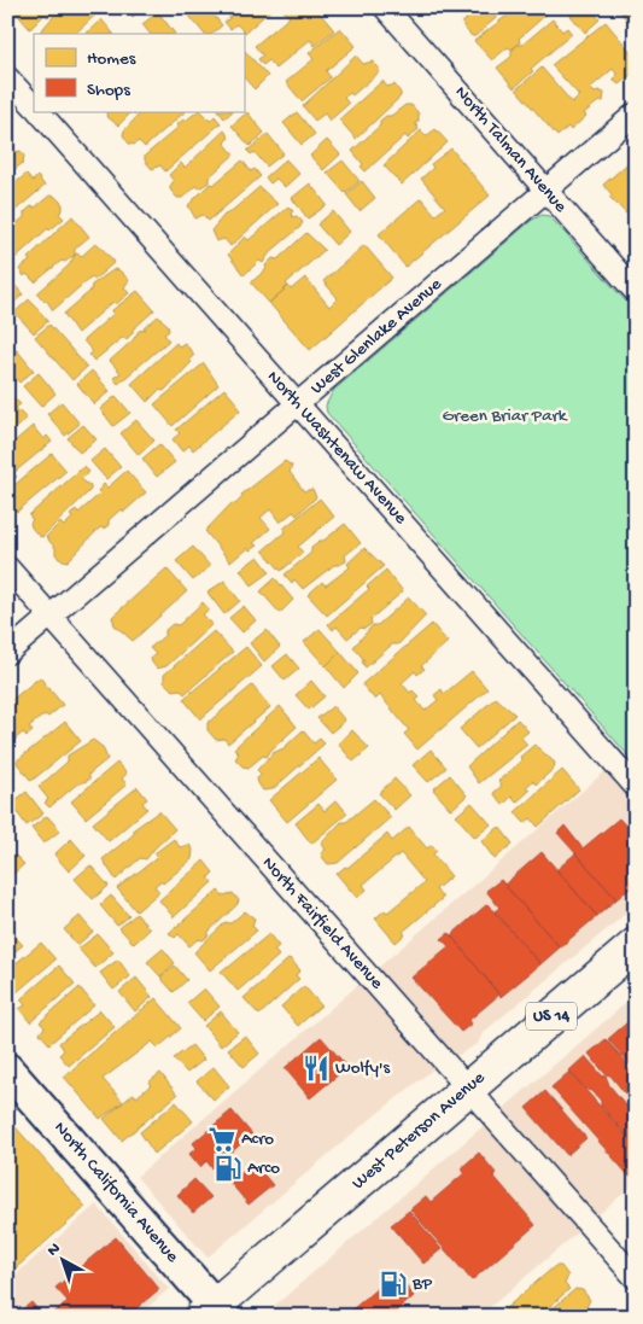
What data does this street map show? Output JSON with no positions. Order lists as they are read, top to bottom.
{
  "streets": {
    "main road": ["US 14", "West Peterson Avenue", "North California Avenue"],
    "street": [
      "North Talman Avenue",
      "West Glenlake Avenue",
      "North Washtenaw Avenue",
      "North Fairfield Avenue"
    ]
  },
  "crossings": [
    ["North Talman Avenue", "West Glenlake Avenue"],
    ["West Glenlake Avenue", "North Washtenaw Avenue"],
    ["West Glenlake Avenue", "North Fairfield Avenue"],
    ["North Fairfield Avenue", "West Peterson Avenue"],
    ["West Peterson Avenue", "North California Avenue"]
  ],
  "parks": ["Green Briar Park"],
  "places": {
    "restaurant": ["Wolfy's"],
    "supermarket": ["Acro"],
    "fuel station": ["Arco", "BP"]
  },
  "legend": ["Homes", "Shops"],
  "north": "top left"
}
